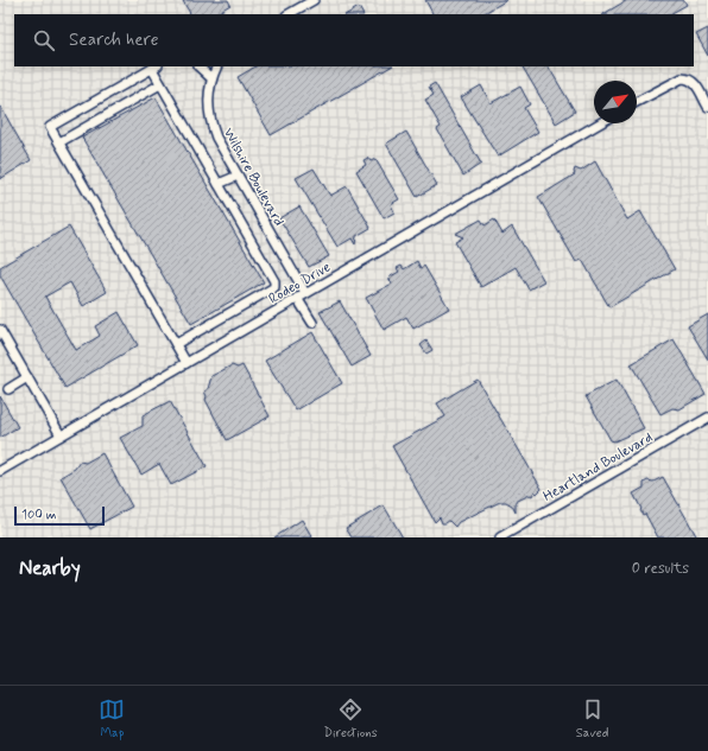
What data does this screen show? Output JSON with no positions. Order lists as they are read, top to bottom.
{
  "streets": {
    "street": ["Wilshire Boulevard", "Rodeo Drive", "Heartland Boulevard"]
  },
  "crossings": [
    ["Wilshire Boulevard", "Rodeo Drive"]
  ],
  "scale_bar": "100 m",
  "north": "top right",
  "page": {
    "search": "Search here",
    "scale": "100 m",
    "heading": ["Nearby", "0 results"],
    "nav": ["Map", "Directions", "Saved"]
  }
}
